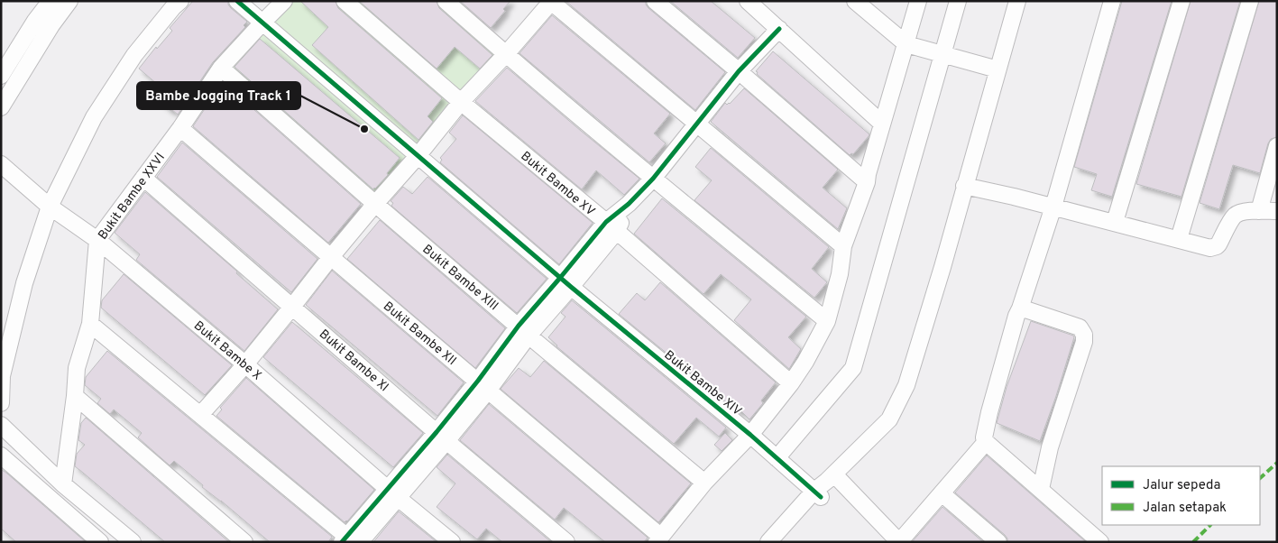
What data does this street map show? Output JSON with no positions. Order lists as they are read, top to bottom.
{
  "streets": {
    "street": [
      "Bukit Bambe XV",
      "Bukit Bambe XXVI",
      "Bukit Bambe XIII",
      "Bukit Bambe XII",
      "Bukit Bambe X",
      "Bukit Bambe XI",
      "Bukit Bambe XIV"
    ]
  },
  "crossings": [
    ["Bukit Bambe XXVI", "Bukit Bambe XIII"],
    ["Bukit Bambe XXVI", "Bukit Bambe XII"],
    ["Bukit Bambe XXVI", "Bukit Bambe X"],
    ["Bukit Bambe XXVI", "Bukit Bambe XI"],
    ["Bukit Bambe XXVI", "Bukit Bambe XIV"]
  ],
  "places": ["Bambe Jogging Track 1"],
  "legend": ["Jalur sepeda", "Jalan setapak"]
}
